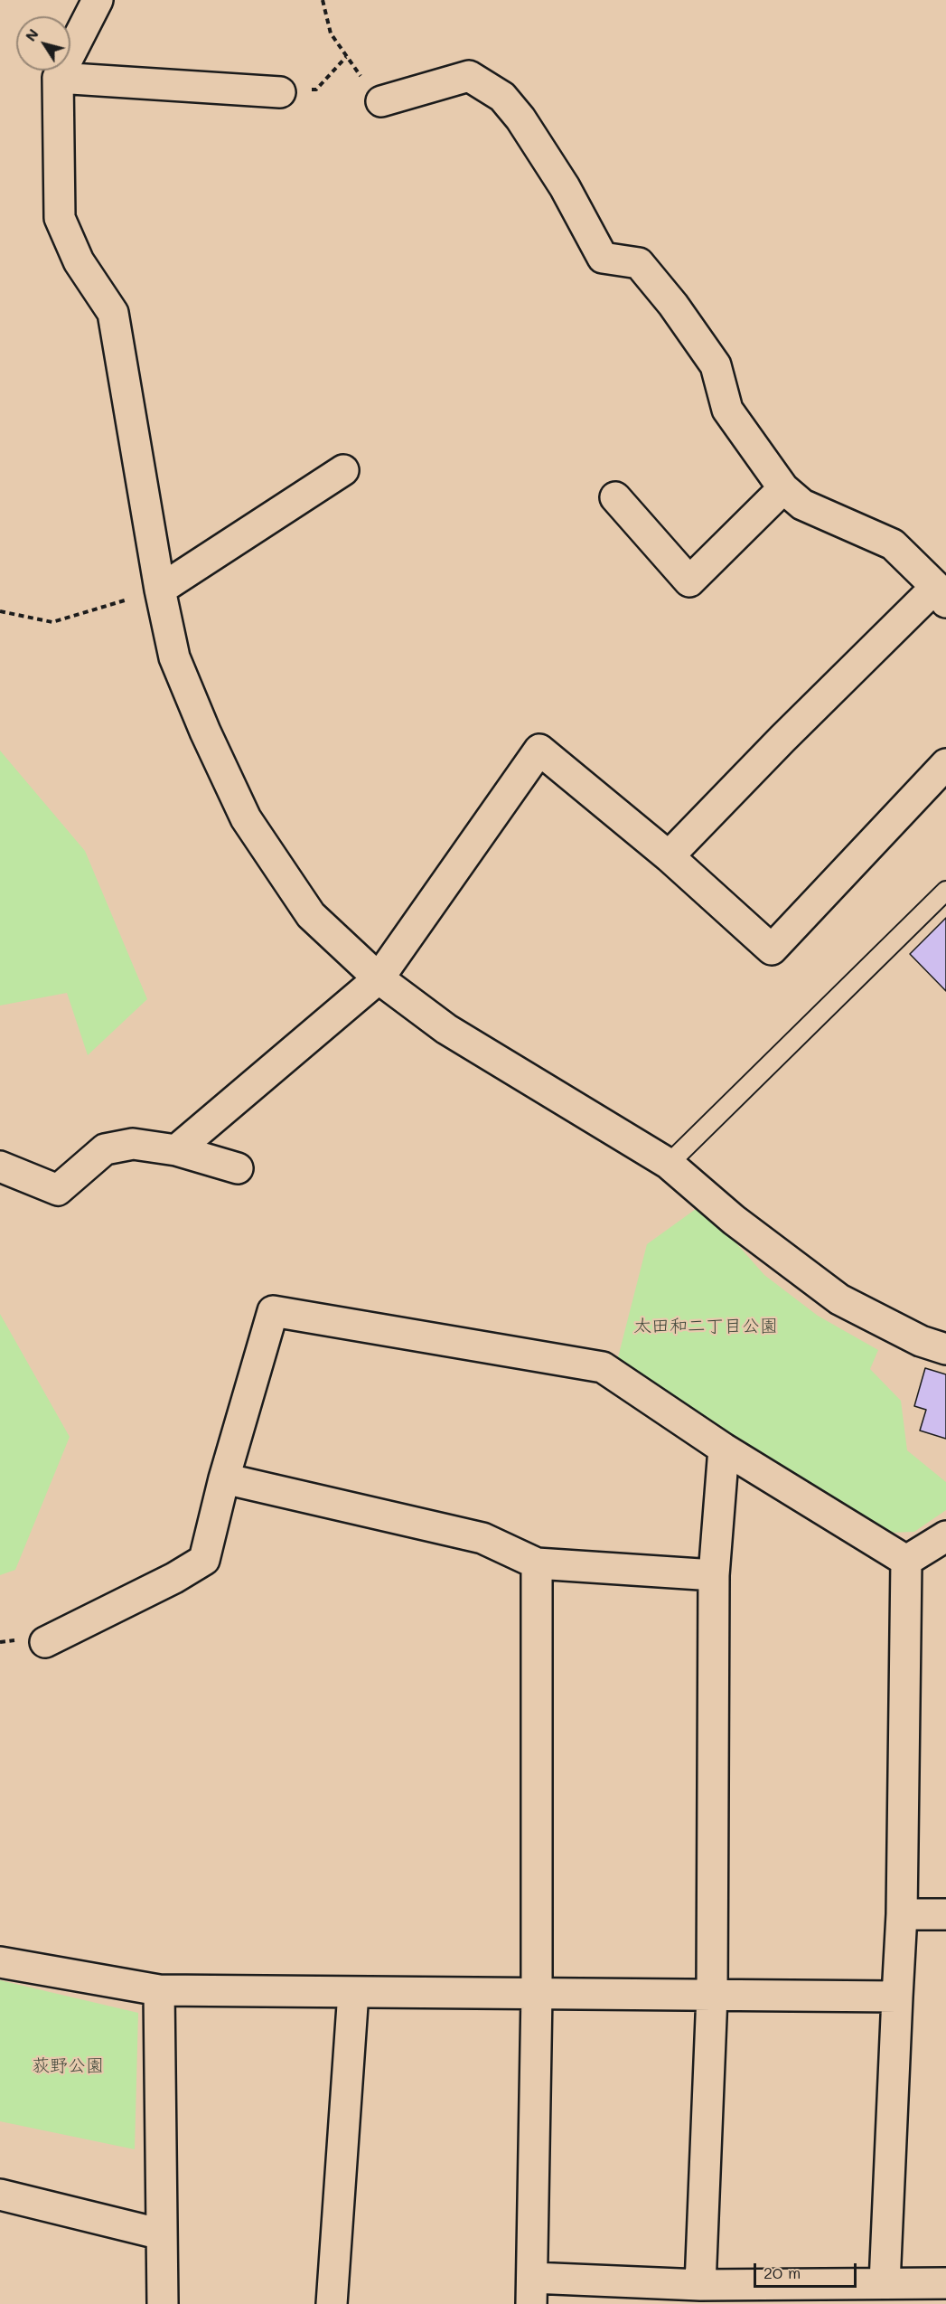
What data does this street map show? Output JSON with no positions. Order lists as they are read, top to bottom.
{
  "parks": ["太田和二丁目公園", "荻野公園"],
  "scale_bar": "20 m",
  "north": "top left"
}
